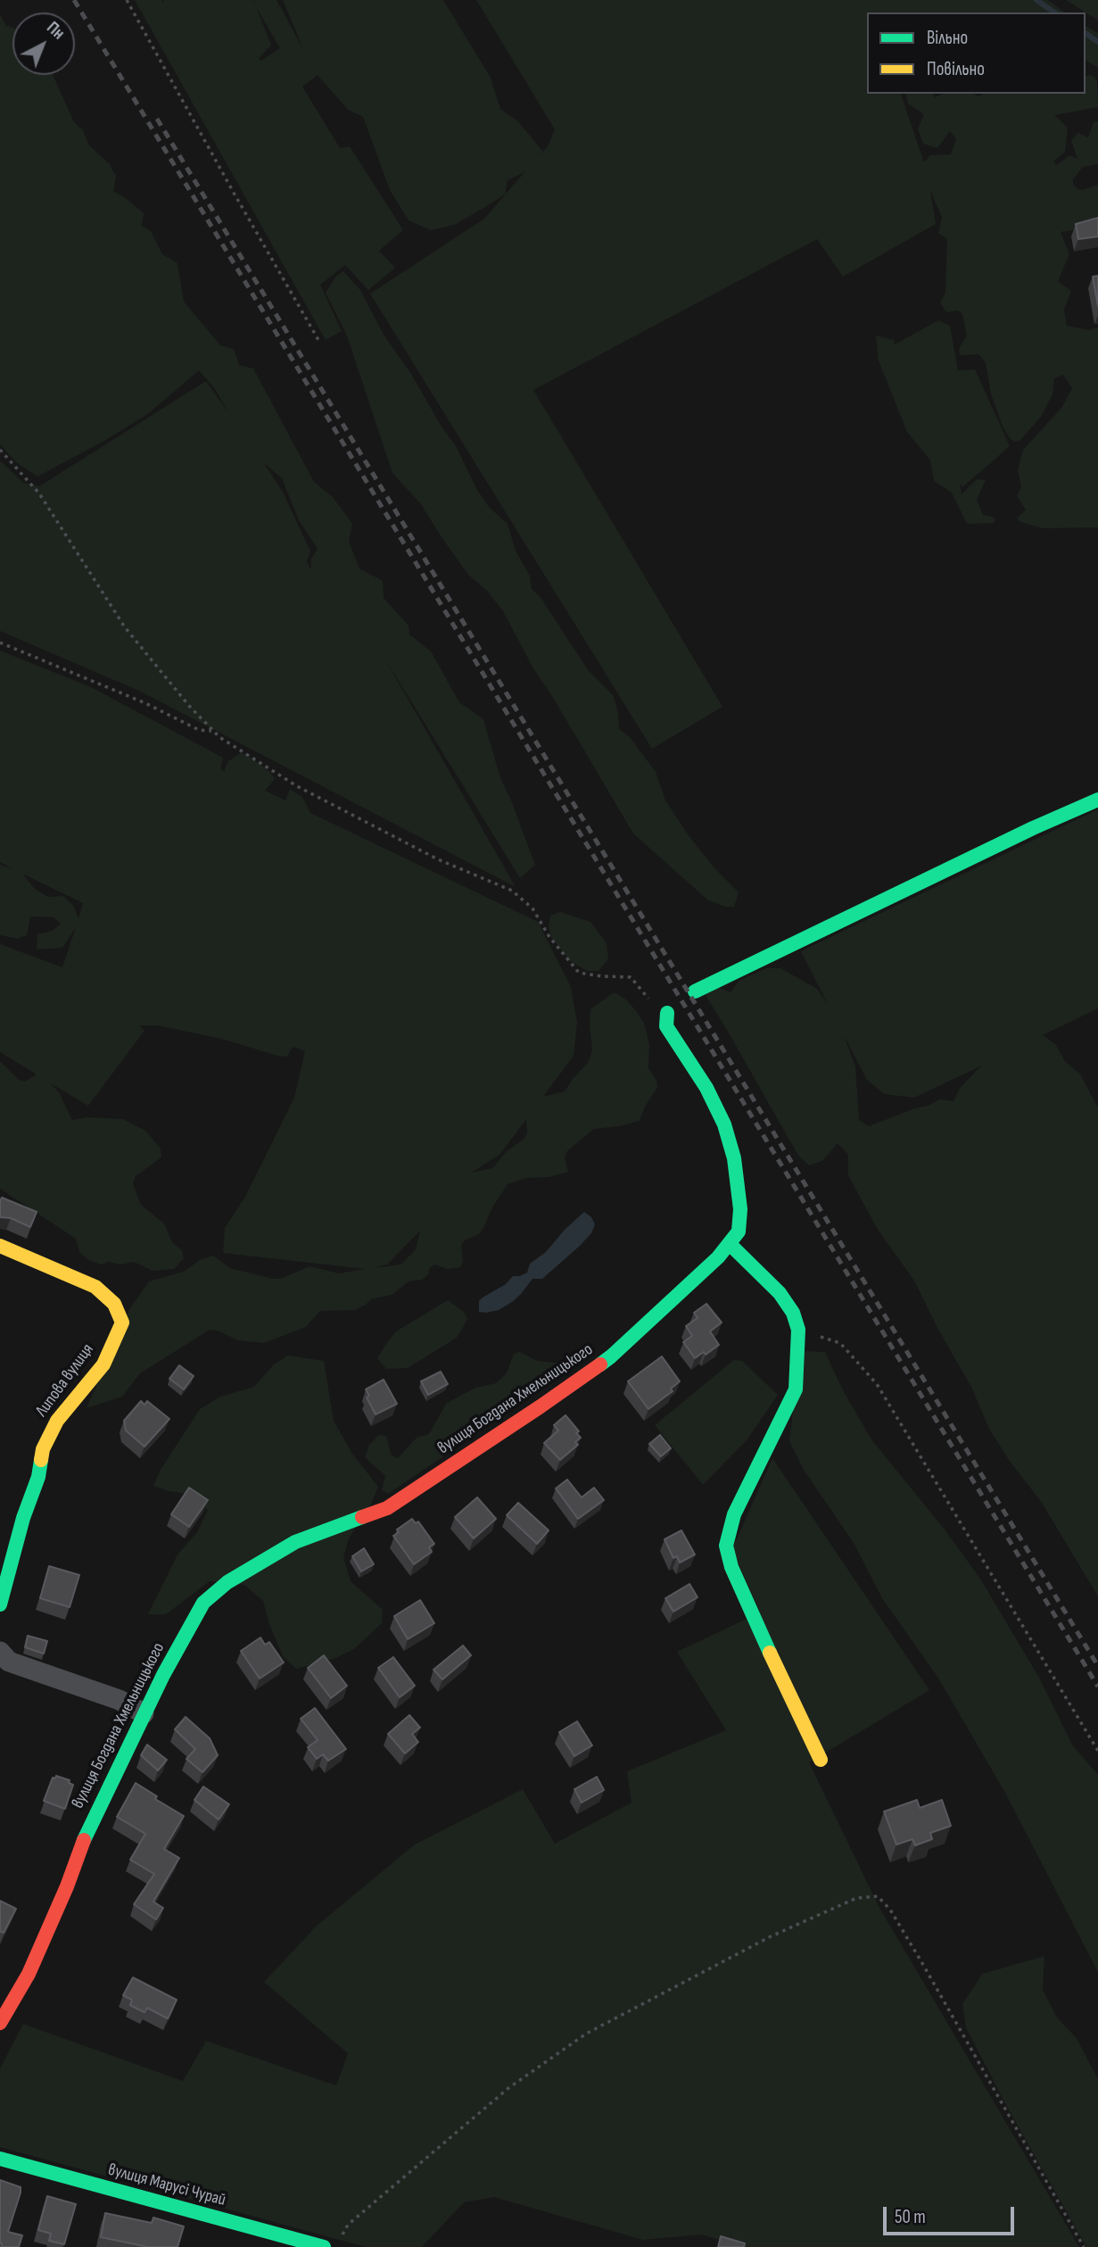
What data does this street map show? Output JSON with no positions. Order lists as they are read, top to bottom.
{
  "streets": {
    "street": ["Липова вулиця", "вулиця Богдана Хмельницького", "вулиця Марусі Чурай"]
  },
  "legend": ["Вільно", "Повільно"],
  "scale_bar": "50 m",
  "north": "top right"
}
